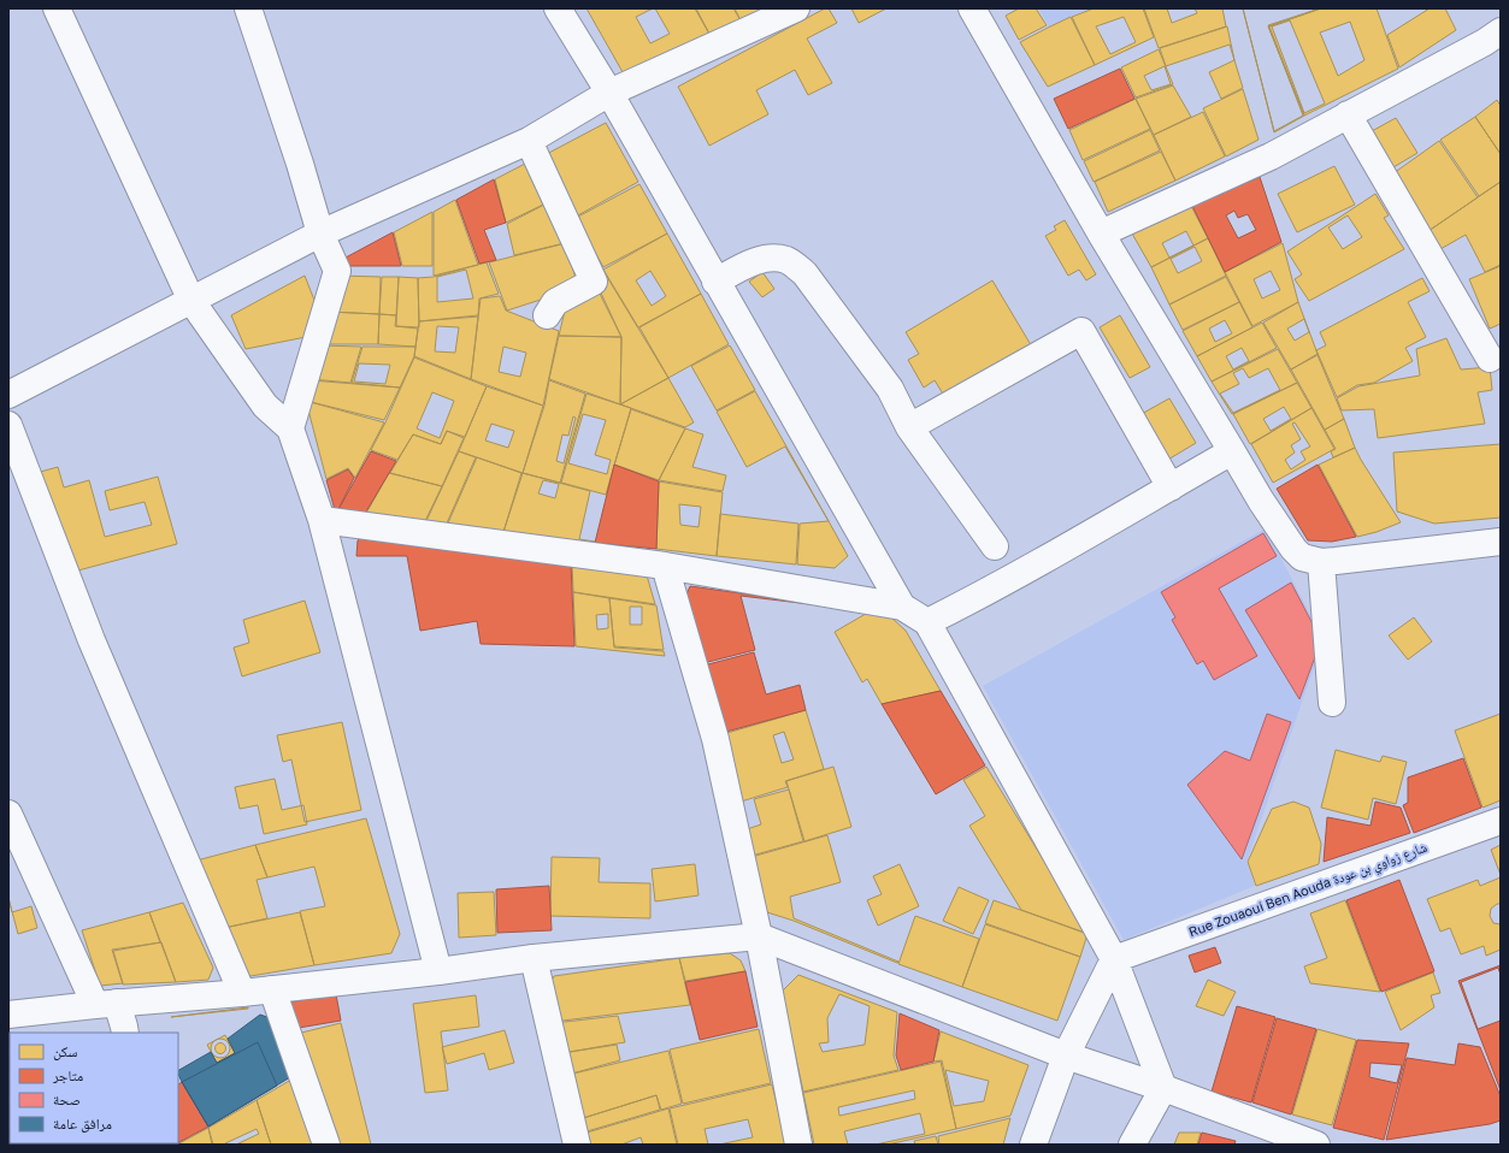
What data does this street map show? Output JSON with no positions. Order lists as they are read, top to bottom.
{
  "streets": {
    "street": ["Rue Zouaoui Ben Aouda شارع زواوي بن عودة"]
  },
  "legend": [
    "سكن",
    "متاجر",
    "صحة",
    "مرافق عامة"
  ]
}
